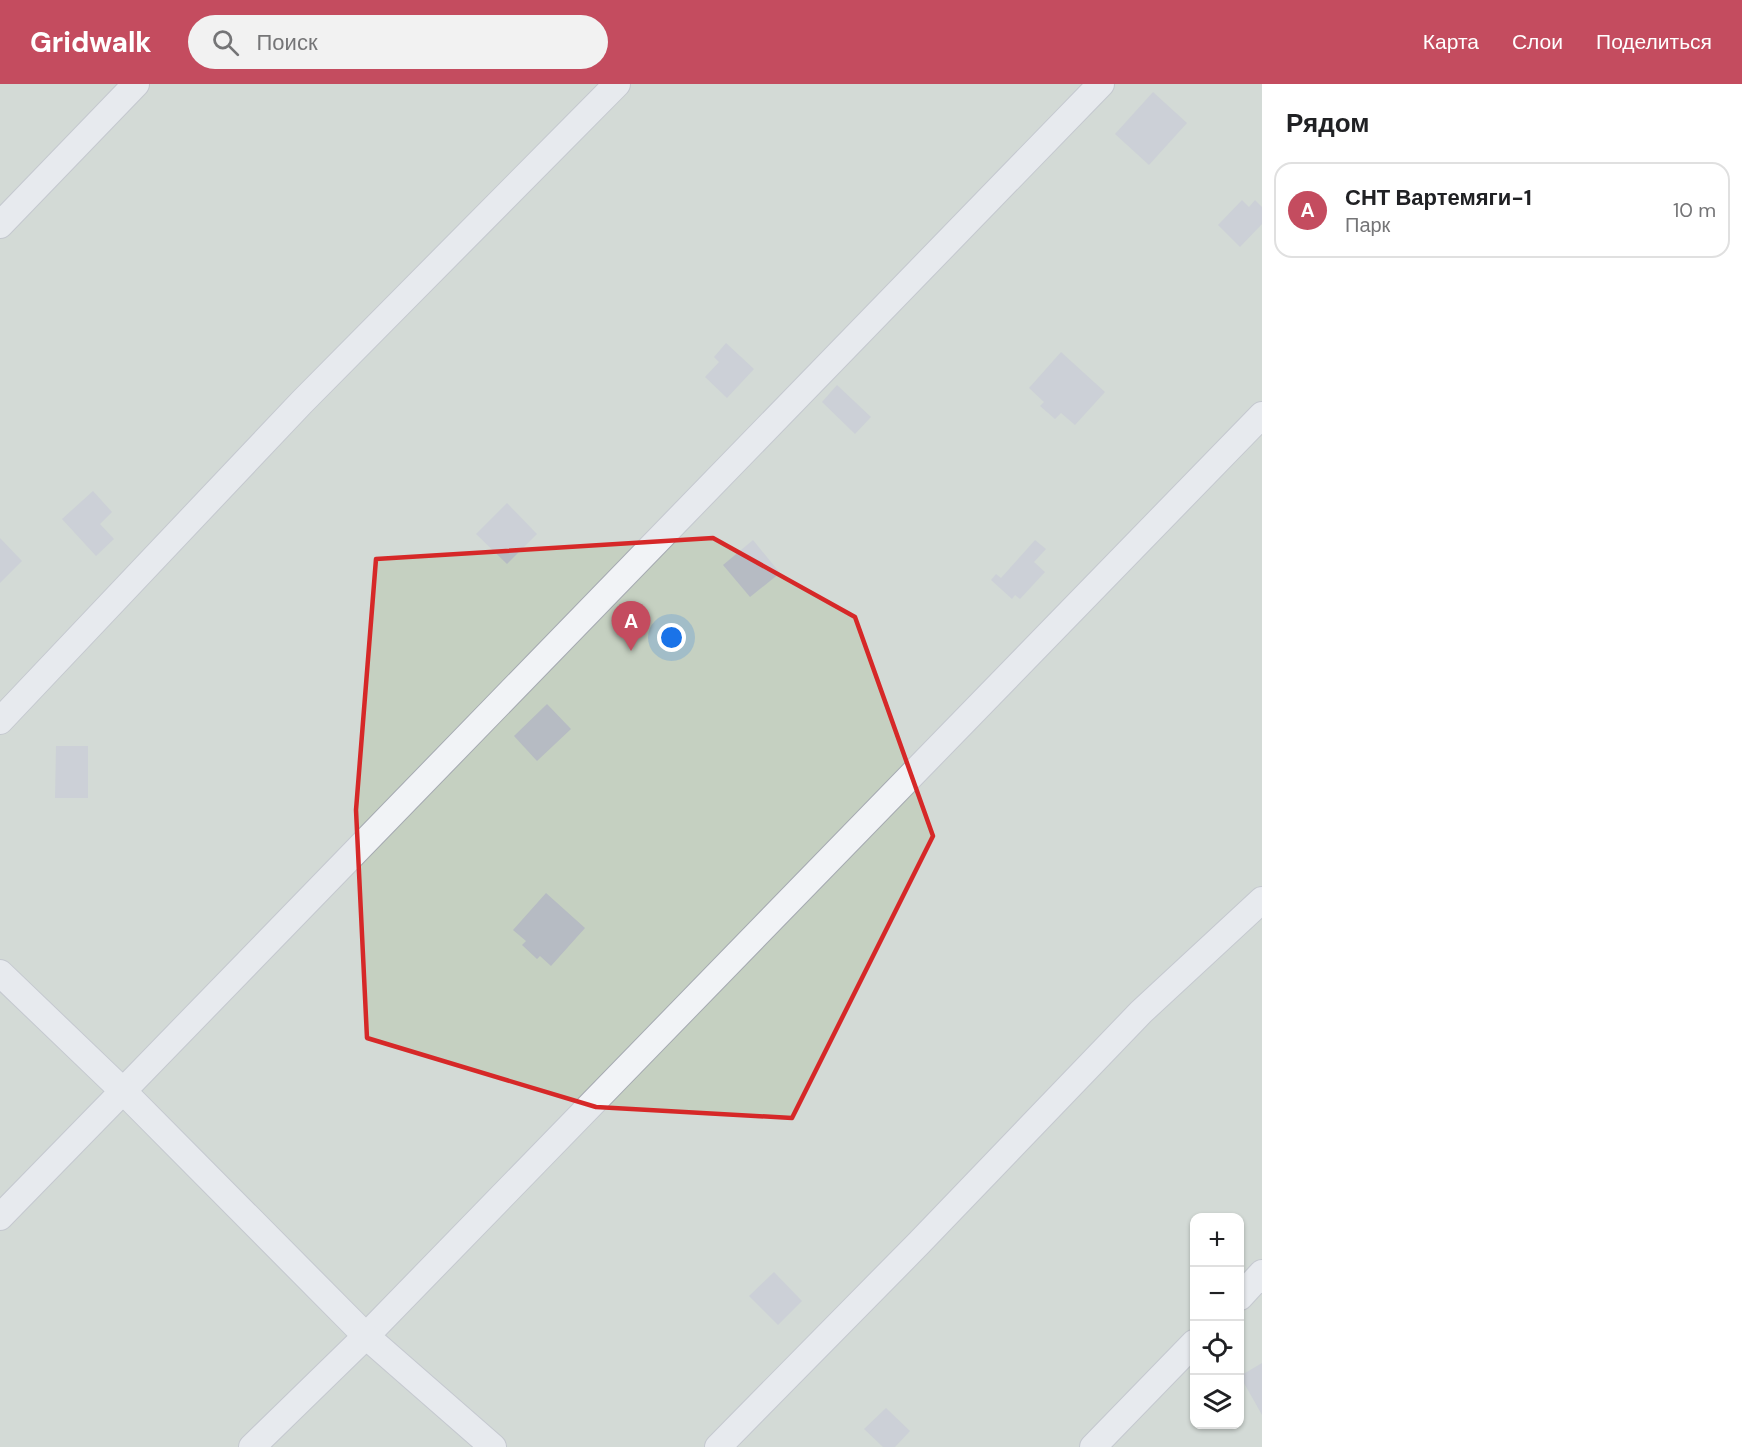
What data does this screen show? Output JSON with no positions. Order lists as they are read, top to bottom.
{
  "page": {
    "header": "Gridwalk",
    "search": "Поиск",
    "nav": ["Карта", "Слои", "Поделиться"],
    "heading": "Рядом",
    "list": [
      {
        "mark": "A",
        "name": "СНТ Вартемяги-1",
        "note": "Парк",
        "value": "10 m"
      }
    ],
    "pins": "A",
    "map_buttons": ["+", "−"]
  }
}
